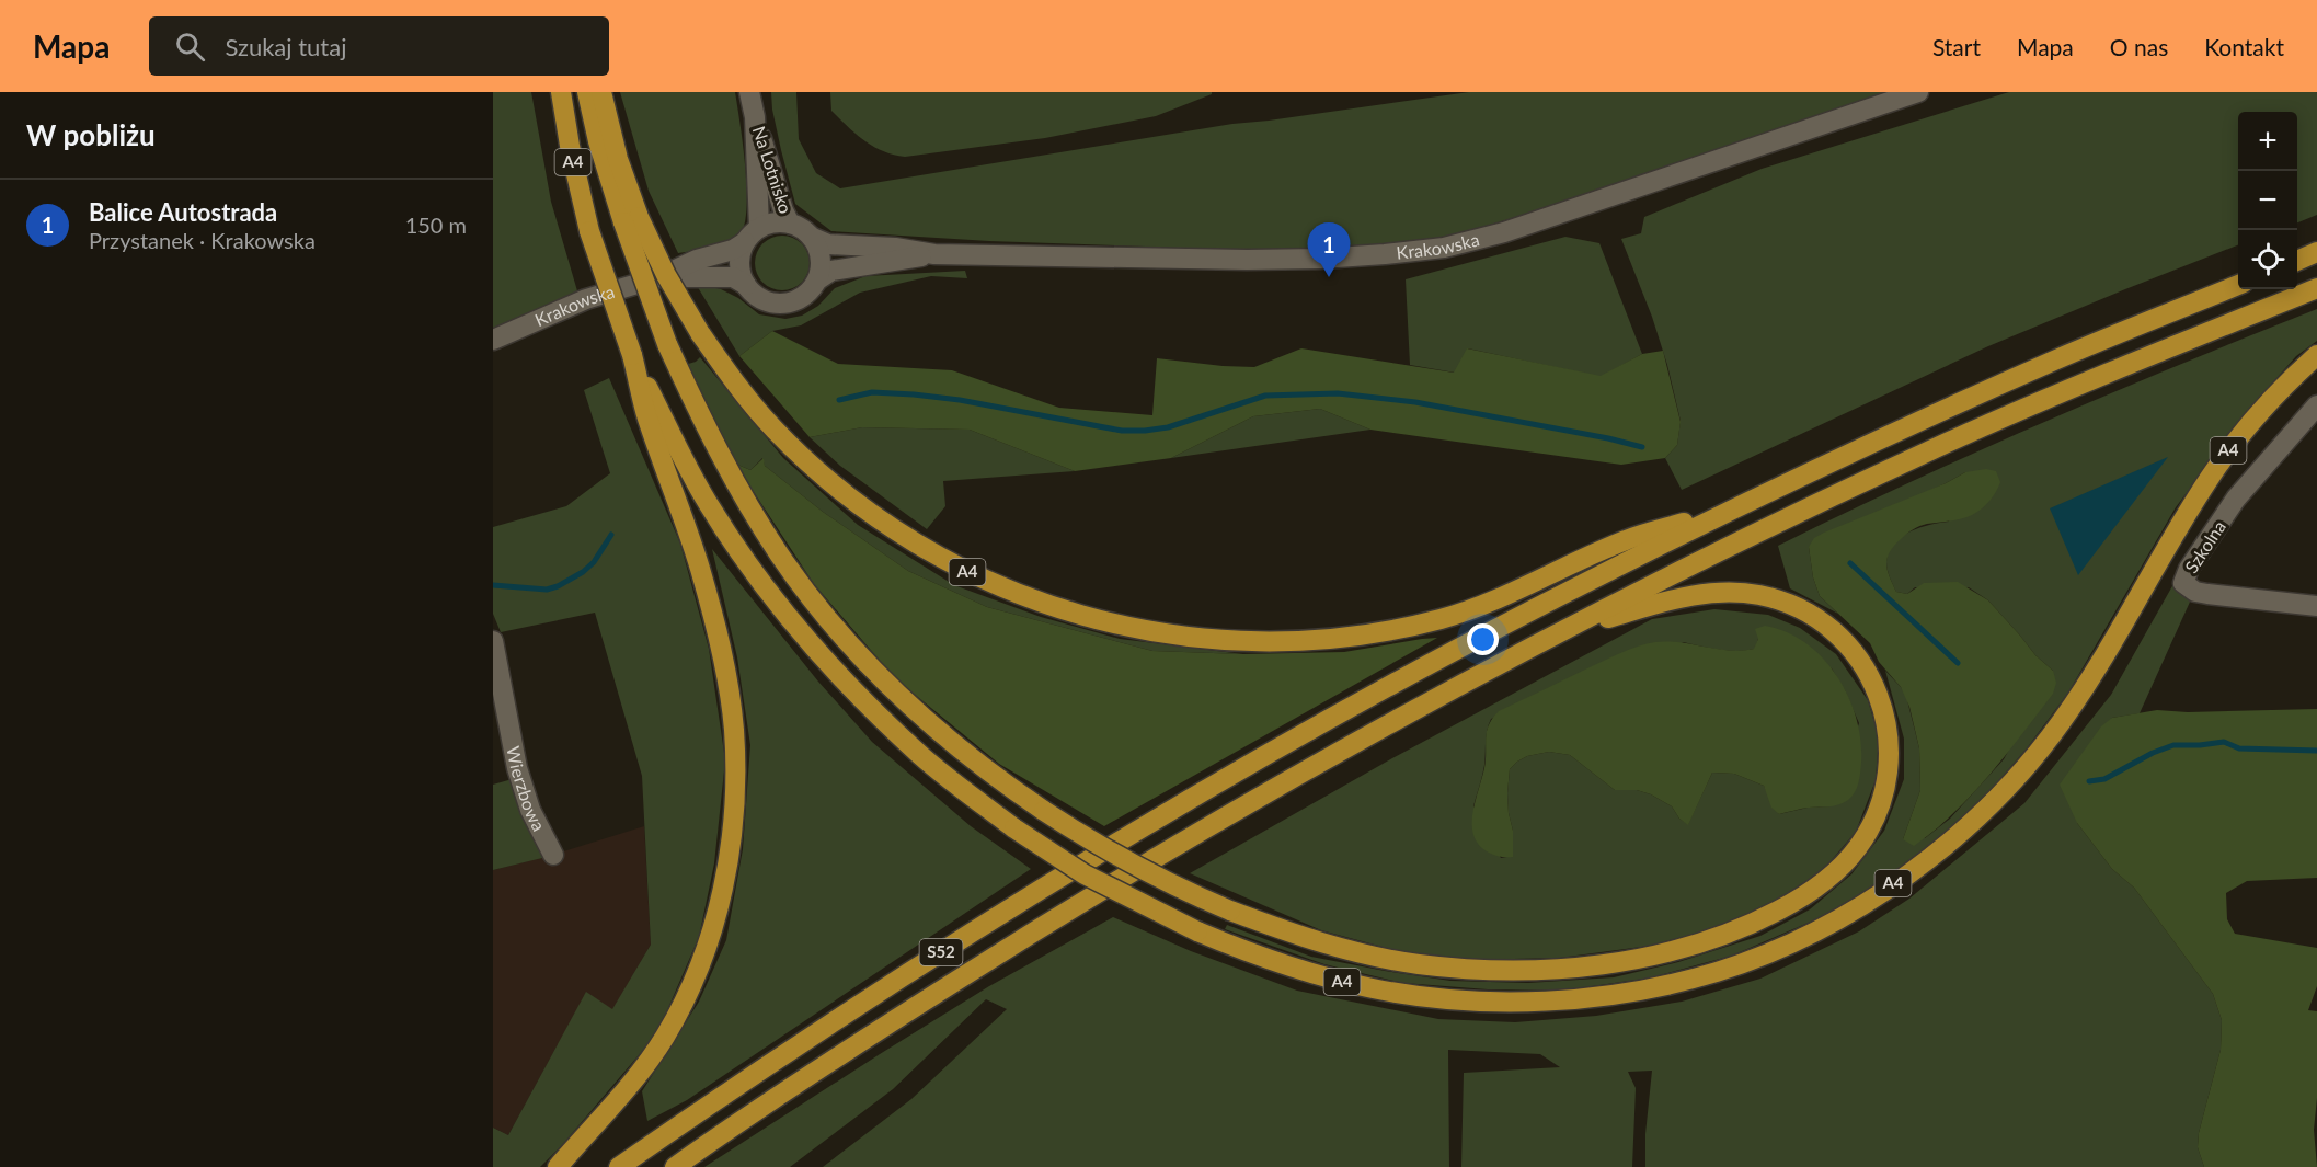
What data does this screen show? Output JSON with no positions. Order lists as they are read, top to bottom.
{
  "streets": {
    "highway": ["A4", "S52"],
    "street": [
      "Na Lotnisko",
      "Krakowska",
      "Szkolna",
      "Wierzbowa"
    ]
  },
  "crossings": [
    ["A4", "S52"],
    ["Na Lotnisko", "Krakowska"]
  ],
  "page": {
    "header": "Mapa",
    "search": "Szukaj tutaj",
    "nav": [
      "Start",
      "Mapa",
      "O nas",
      "Kontakt"
    ],
    "heading": "W pobliżu",
    "map_buttons": ["+", "−"],
    "list": [
      {
        "mark": "1",
        "name": "Balice Autostrada",
        "note": "Przystanek · Krakowska",
        "value": "150 m"
      }
    ],
    "pins": "1"
  }
}
